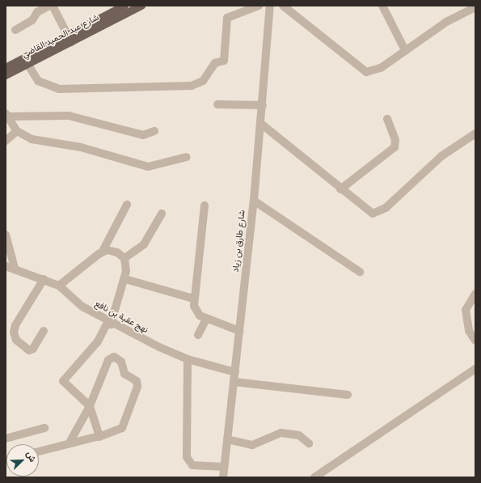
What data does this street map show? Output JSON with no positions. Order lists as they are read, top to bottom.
{
  "streets": {
    "main road": ["شارع عبد الحميد القاضي"],
    "street": ["شارع طارق بن زياد", "نهج عقبة بن نافع"]
  },
  "crossings": [
    ["شارع طارق بن زياد", "نهج عقبة بن نافع"]
  ],
  "north": "top right"
}
